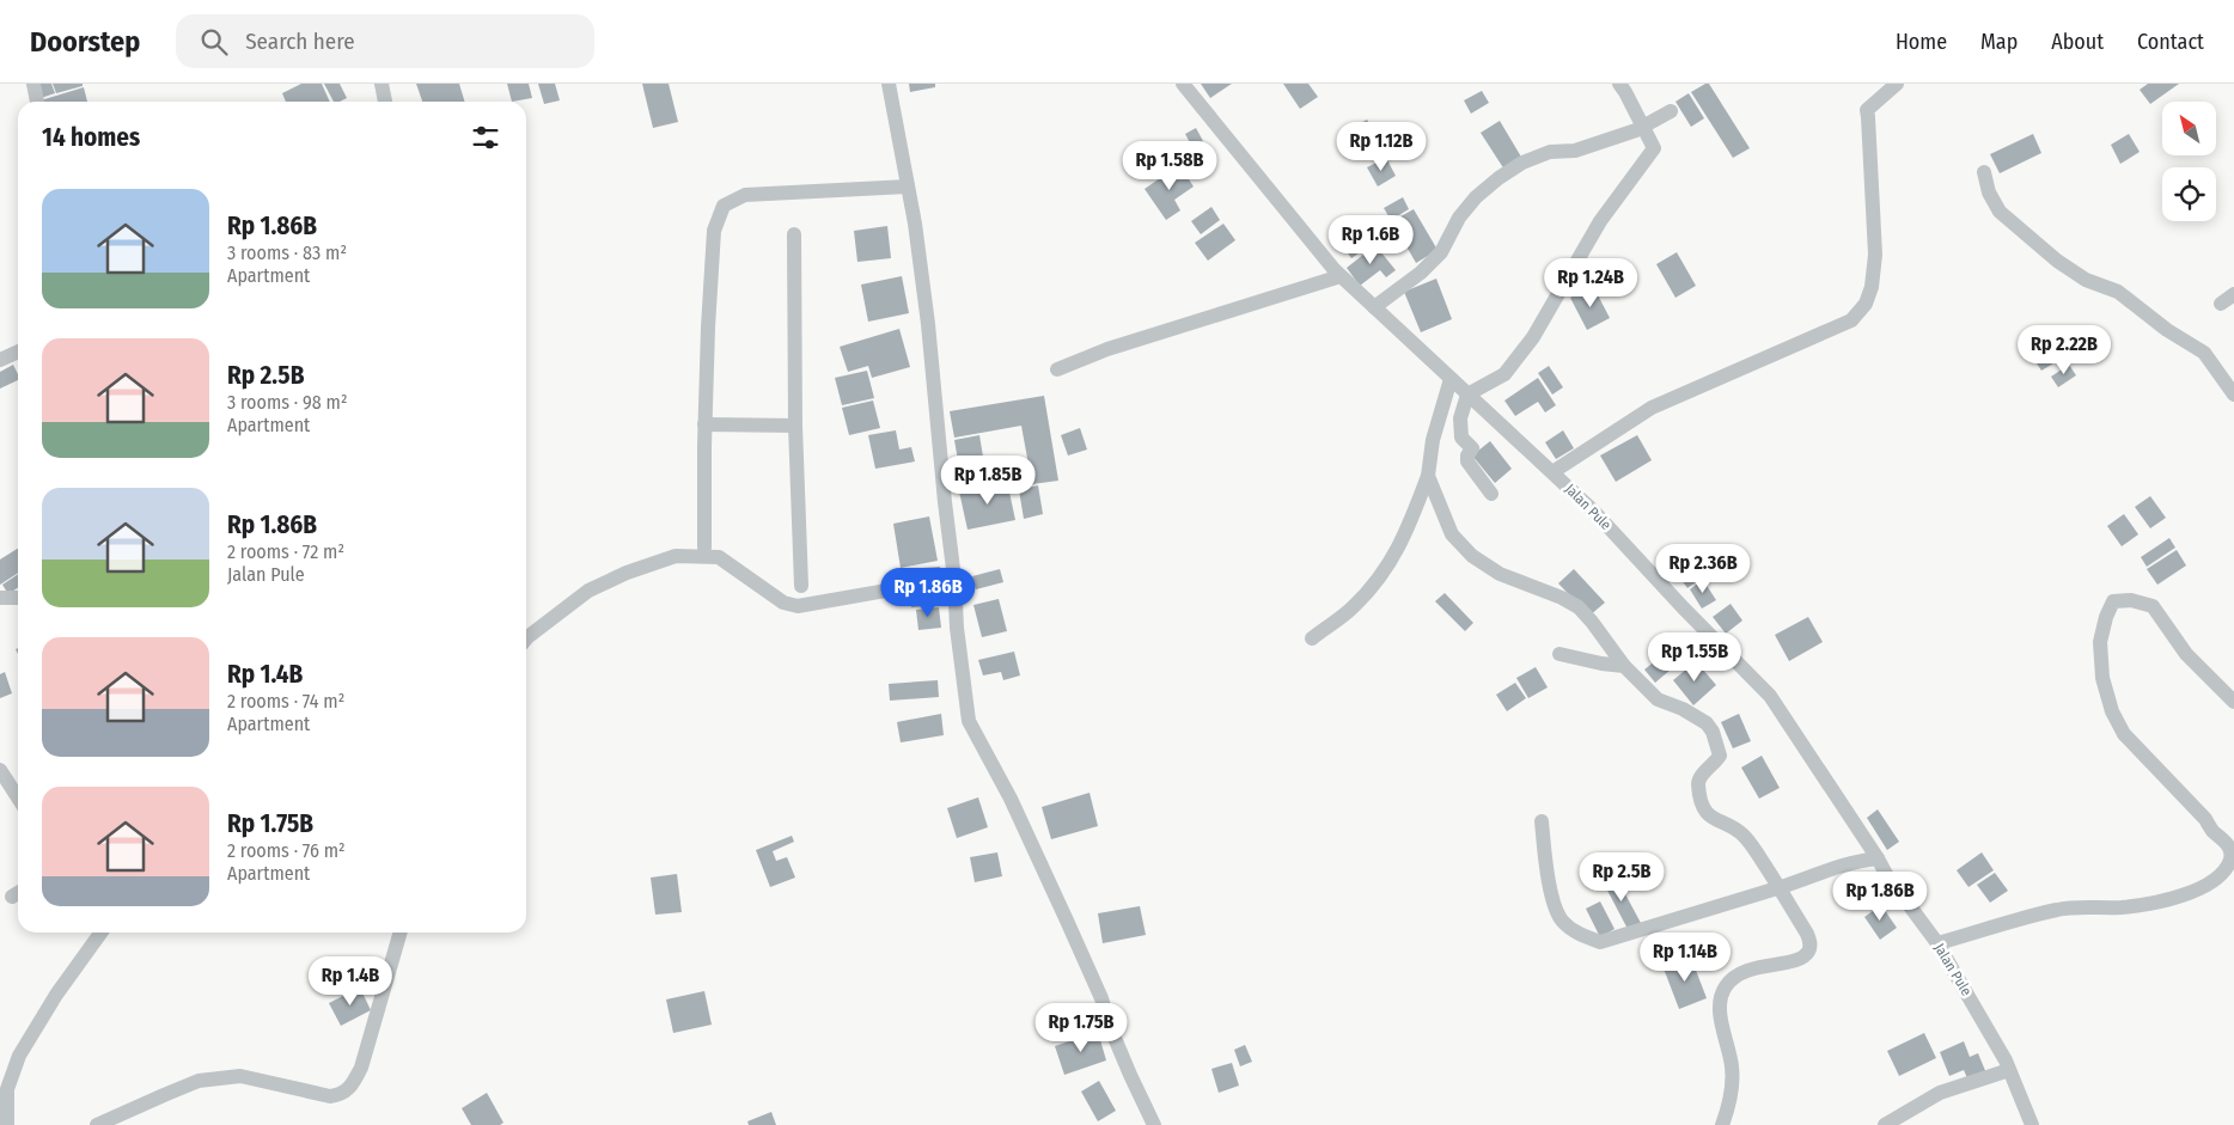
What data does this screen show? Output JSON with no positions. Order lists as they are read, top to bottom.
{
  "streets": {
    "street": ["Jalan Pule"]
  },
  "north": "top left",
  "page": {
    "header": "Doorstep",
    "search": "Search here",
    "nav": [
      "Home",
      "Map",
      "About",
      "Contact"
    ],
    "heading": "14 homes",
    "price": [
      "Rp 1.12B",
      "Rp 1.58B",
      "Rp 1.6B",
      "Rp 1.24B",
      "Rp 2.22B",
      "Rp 1.85B",
      "Rp 2.36B",
      "Rp 1.86B",
      "Rp 1.55B",
      "Rp 2.5B",
      "Rp 1.86B",
      "Rp 1.14B",
      "Rp 1.4B",
      "Rp 1.75B"
    ],
    "list": [
      {
        "name": "Rp 1.86B",
        "note": "3 rooms · 83 m² · Apartment"
      },
      {
        "name": "Rp 2.5B",
        "note": "3 rooms · 98 m² · Apartment"
      },
      {
        "name": "Rp 1.86B",
        "note": "2 rooms · 72 m² · Jalan Pule"
      },
      {
        "name": "Rp 1.4B",
        "note": "2 rooms · 74 m² · Apartment"
      },
      {
        "name": "Rp 1.75B",
        "note": "2 rooms · 76 m² · Apartment"
      }
    ]
  }
}
